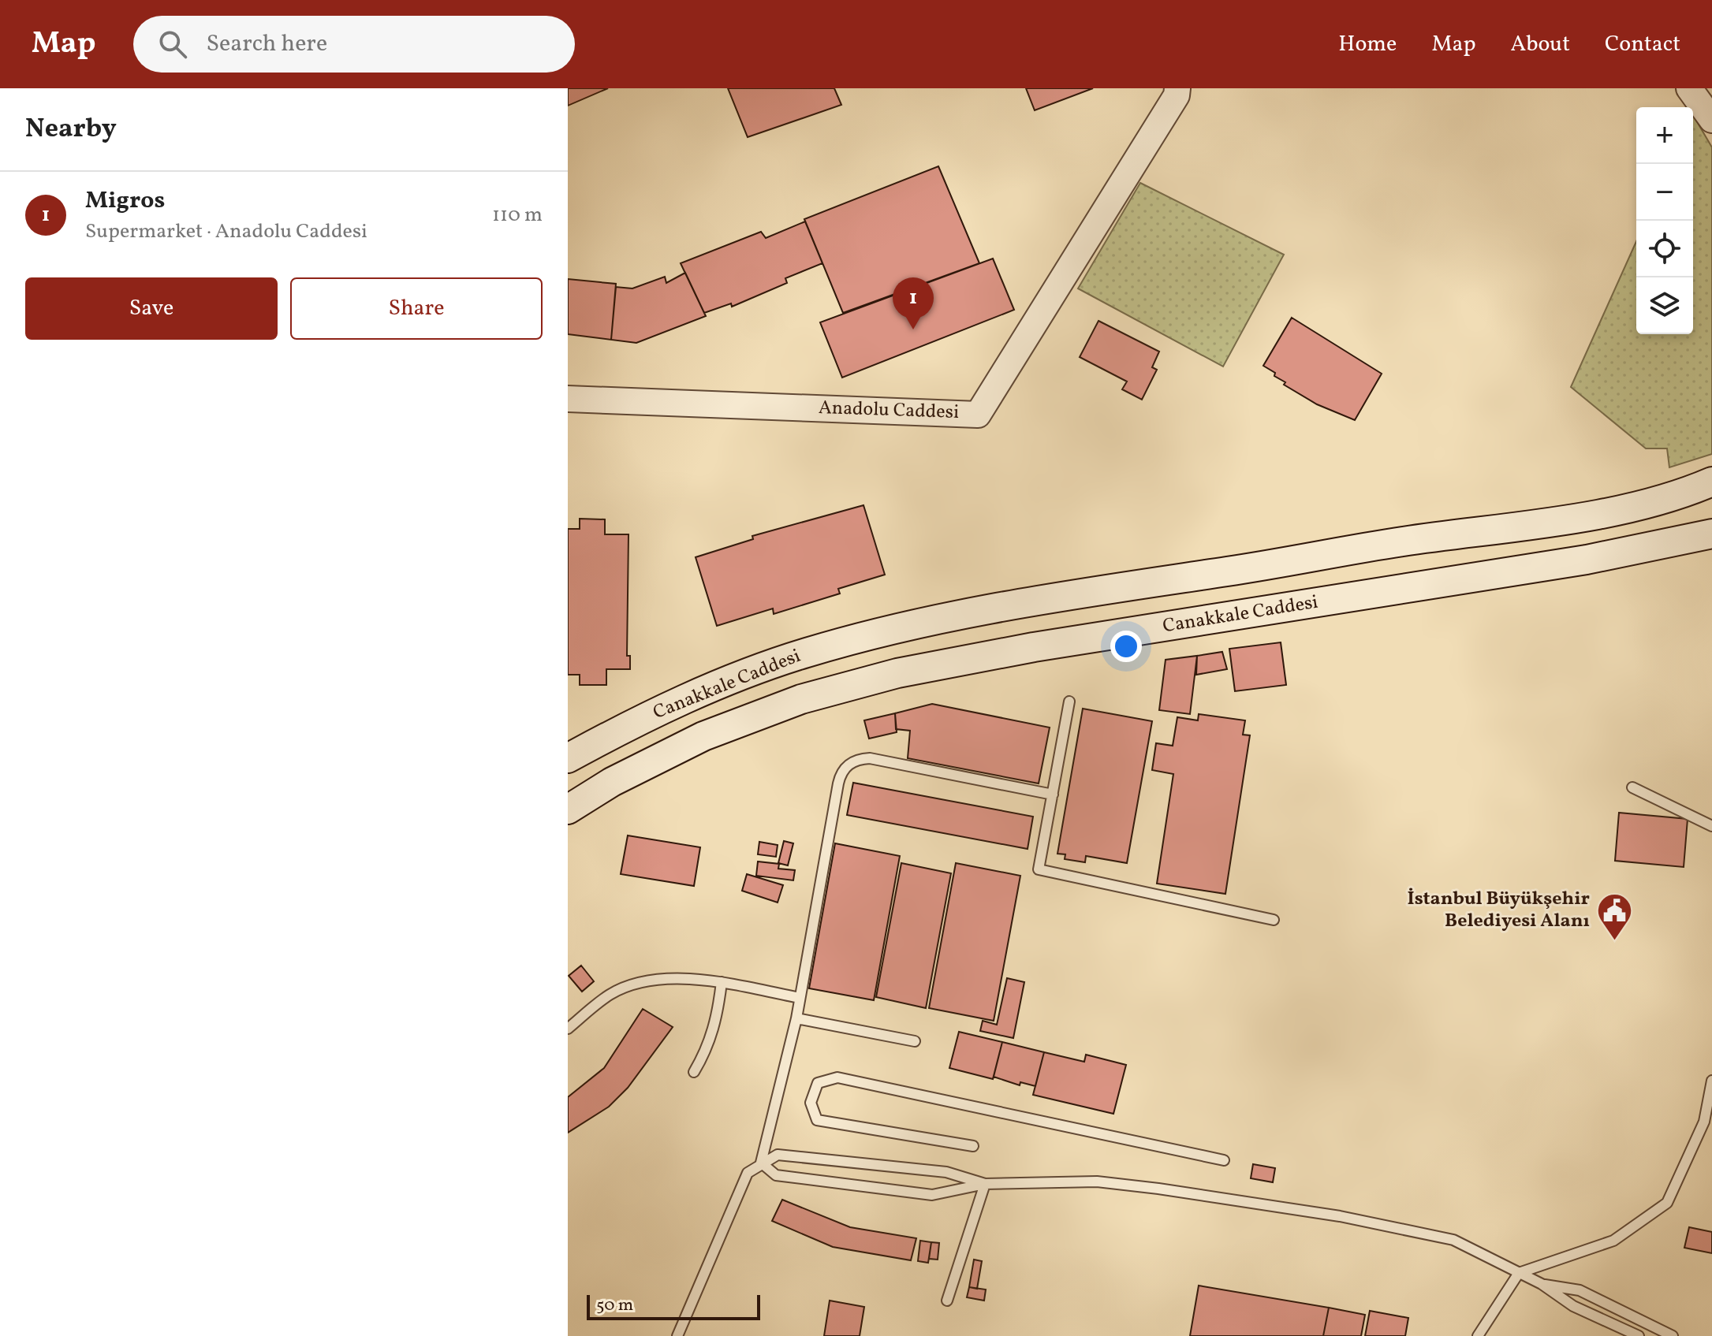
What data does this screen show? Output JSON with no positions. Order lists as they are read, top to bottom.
{
  "streets": {
    "main road": ["Canakkale Caddesi"],
    "street": ["Anadolu Caddesi"]
  },
  "places": {
    "public building": ["İstanbul Büyükşehir Belediyesi Alanı"]
  },
  "scale_bar": "50 m",
  "page": {
    "header": "Map",
    "search": "Search here",
    "nav": [
      "Home",
      "Map",
      "About",
      "Contact"
    ],
    "heading": "Nearby",
    "map_buttons": ["+", "−"],
    "list": [
      {
        "mark": "1",
        "name": "Migros",
        "note": "Supermarket · Anadolu Caddesi",
        "value": "110 m"
      }
    ],
    "buttons": ["Save", "Share"],
    "pins": "1",
    "scale": "50 m"
  }
}
